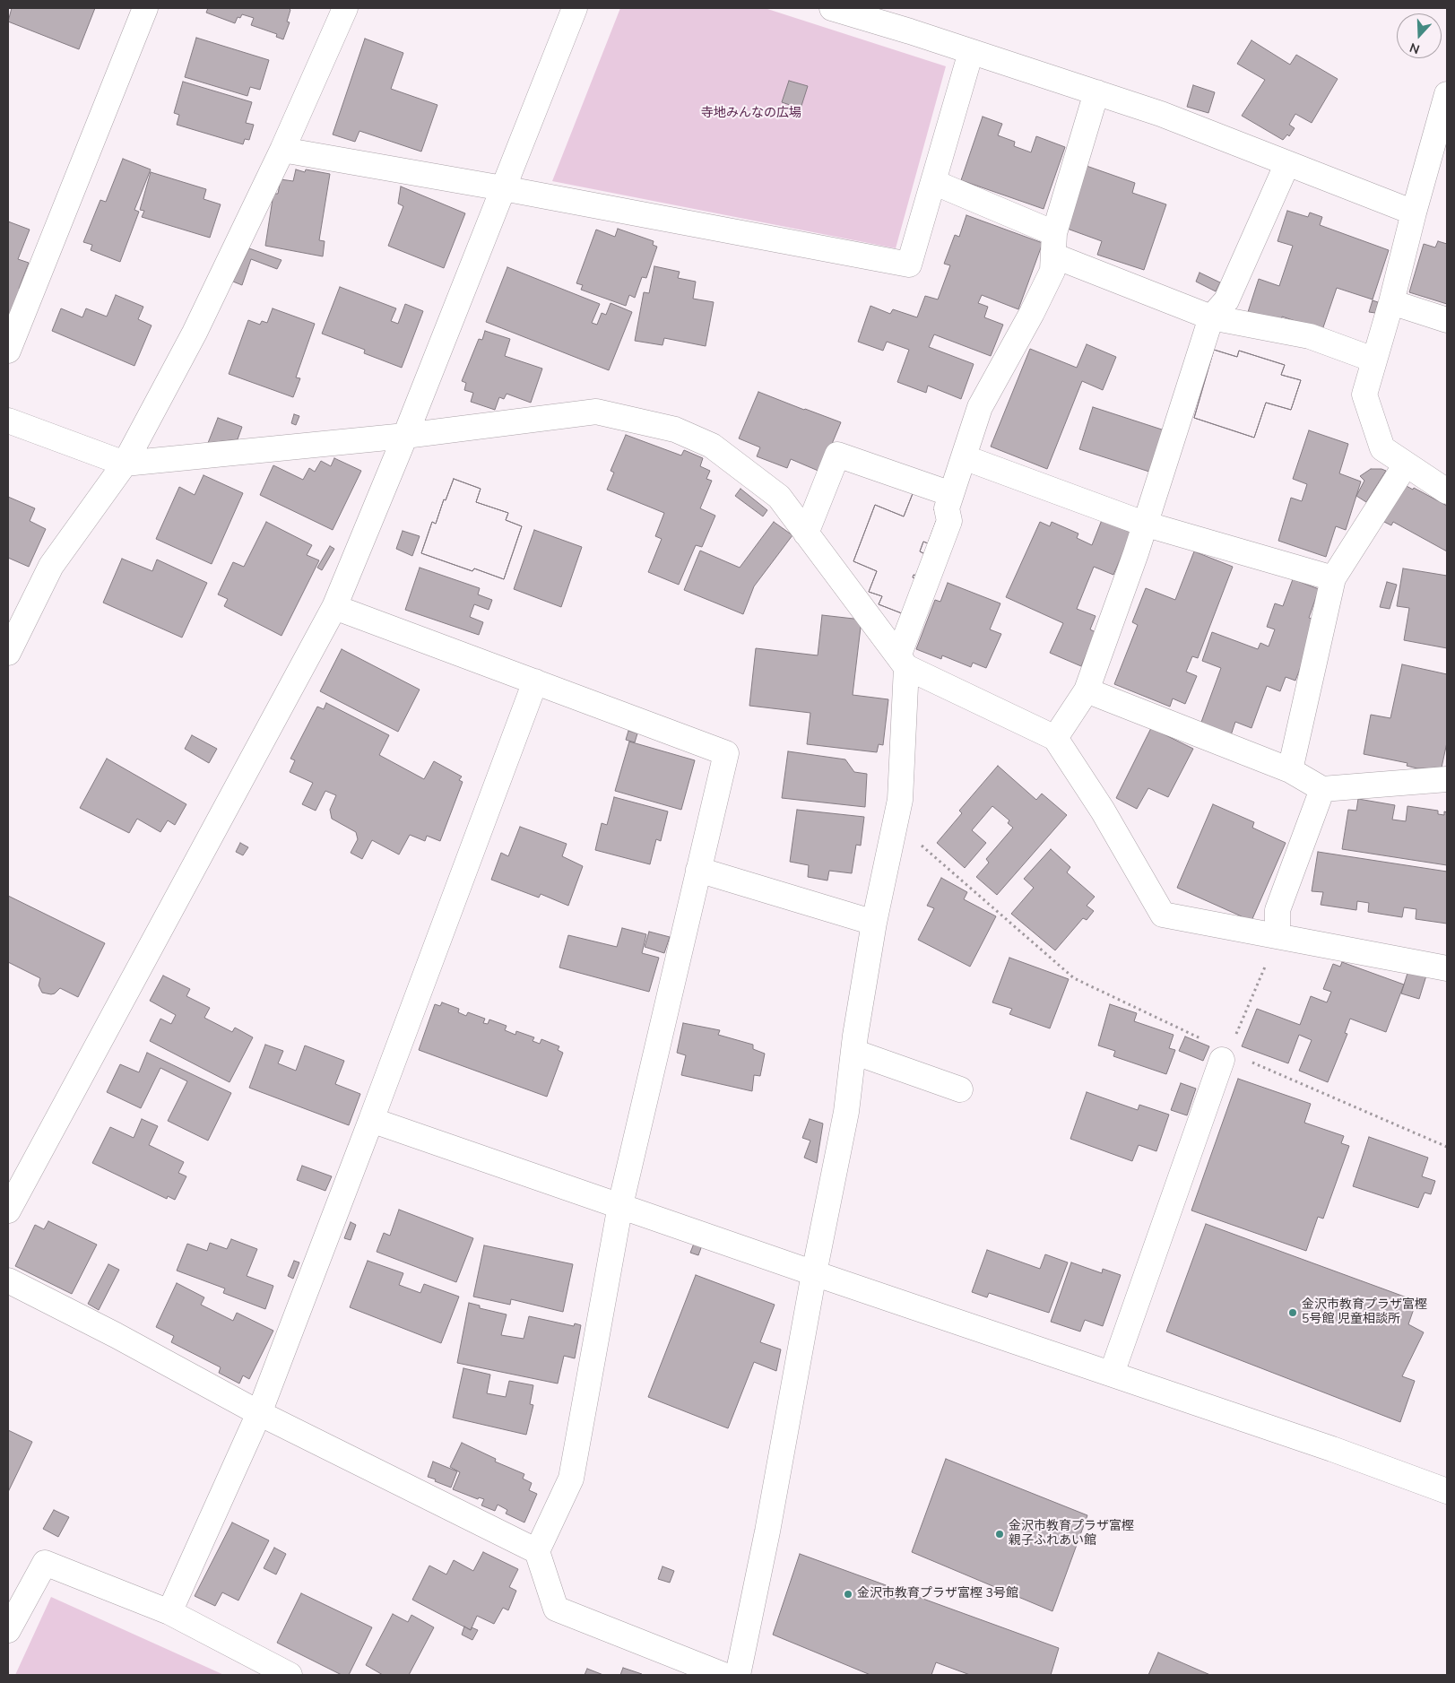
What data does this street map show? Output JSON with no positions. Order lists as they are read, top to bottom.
{
  "parks": ["寺地みんなの広場"],
  "places": ["金沢市教育プラザ富樫 5号館 児童相談所", "金沢市教育プラザ富樫 親子ふれあい館", "金沢市教育プラザ富樫 3号館"],
  "north": "bottom"
}
